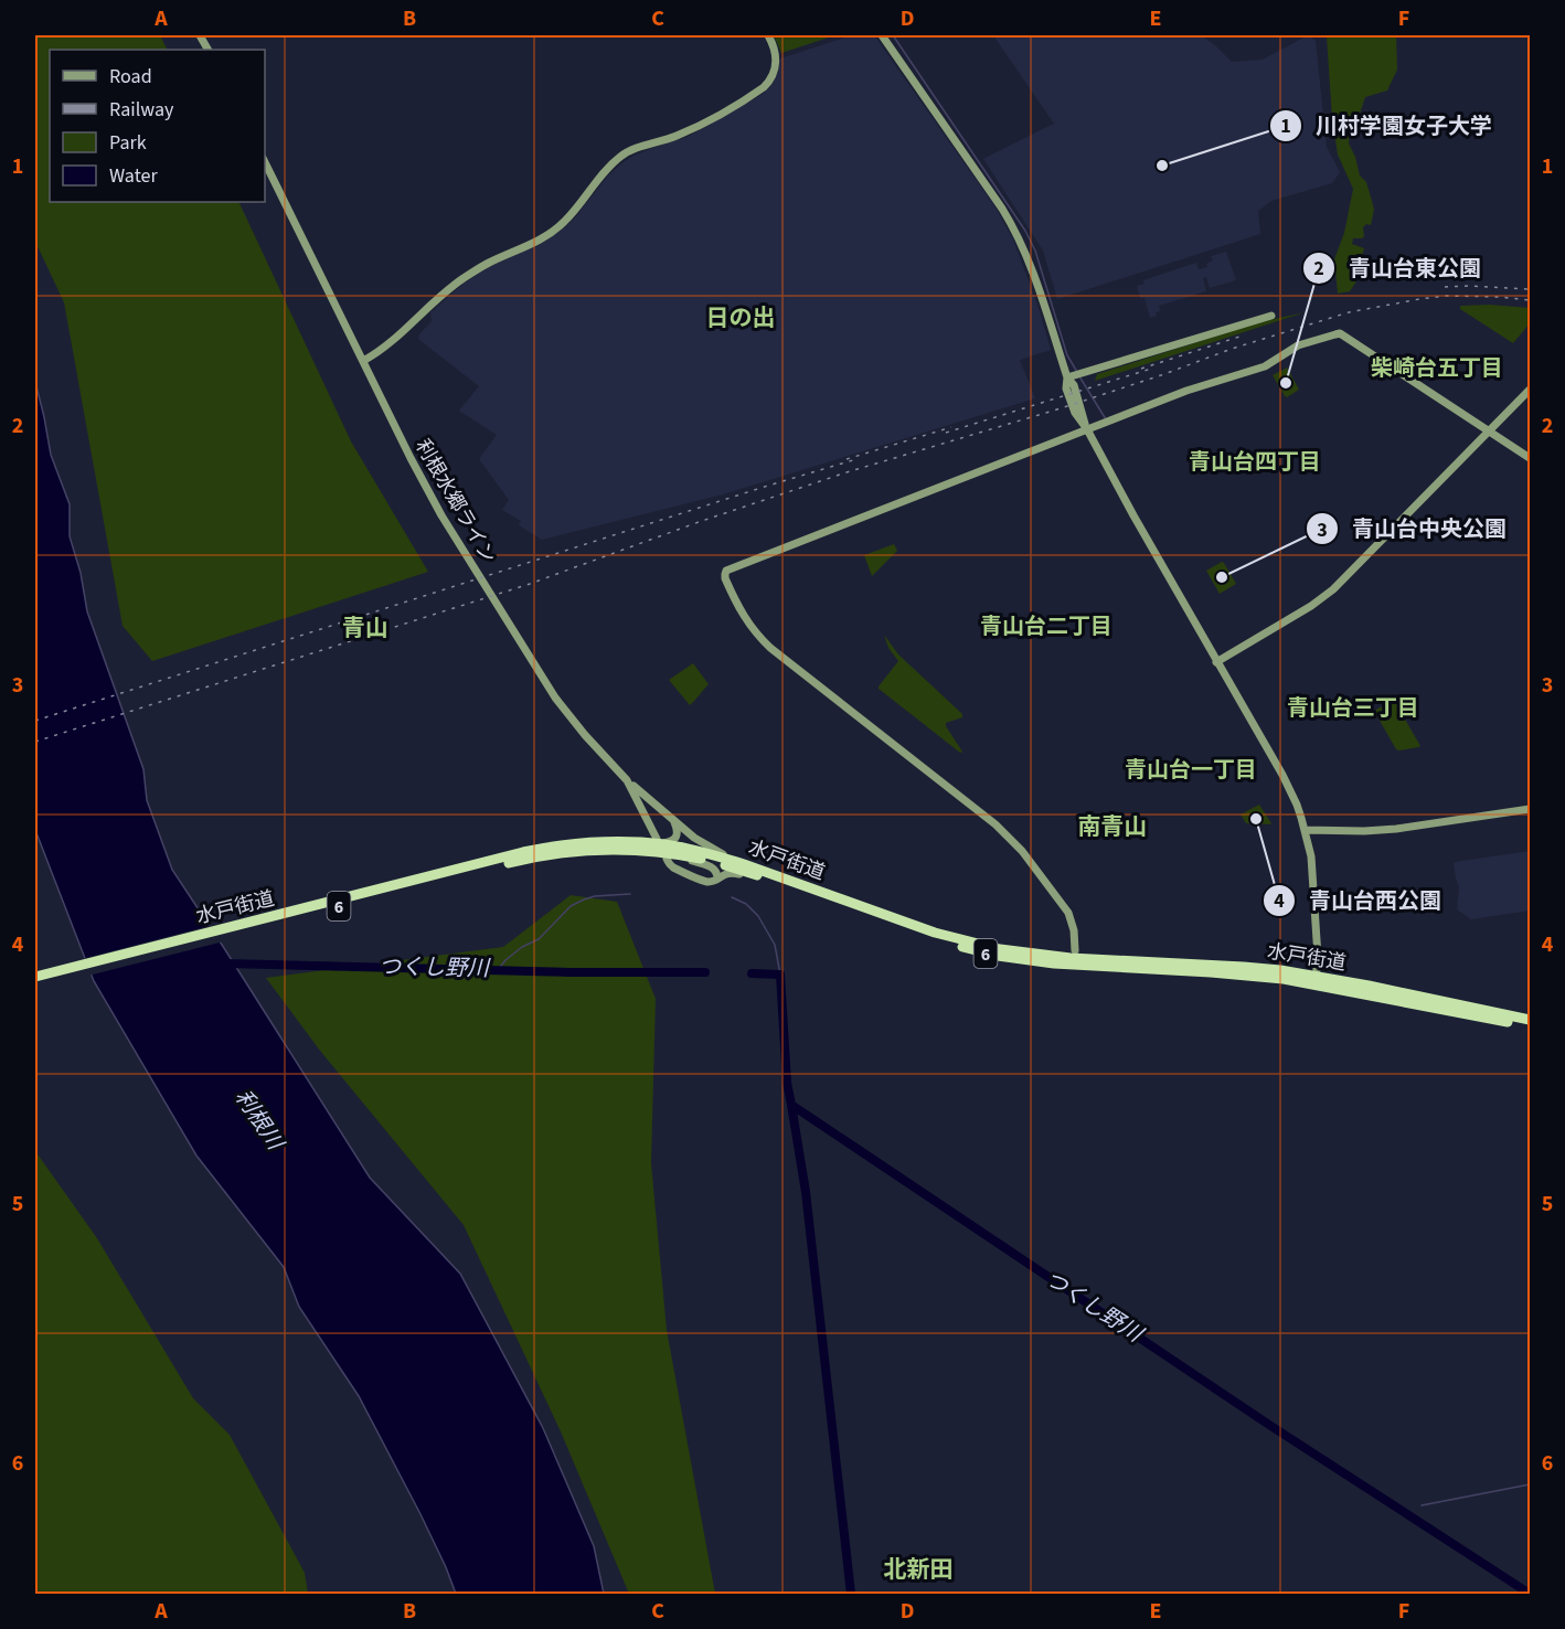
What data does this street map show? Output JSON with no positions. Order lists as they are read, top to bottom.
{
  "streets": {
    "highway": ["水戸街道", "6"],
    "street": ["利根水郷ライン"]
  },
  "crossings": [
    ["利根水郷ライン", "水戸街道"]
  ],
  "districts": [
    "日の出",
    "柴崎台五丁目",
    "青山台四丁目",
    "青山台二丁目",
    "青山",
    "青山台三丁目",
    "青山台一丁目",
    "南青山",
    "北新田"
  ],
  "water": ["つくし野川", "利根川"],
  "places": [
    "川村学園女子大学",
    "青山台東公園",
    "青山台中央公園",
    "青山台西公園"
  ],
  "legend": [
    "Road",
    "Railway",
    "Park",
    "Water"
  ],
  "grid": {
    "columns": [
      "A",
      "B",
      "C",
      "D",
      "E",
      "F"
    ],
    "rows": [
      "1",
      "2",
      "3",
      "4",
      "5",
      "6"
    ]
  }
}
